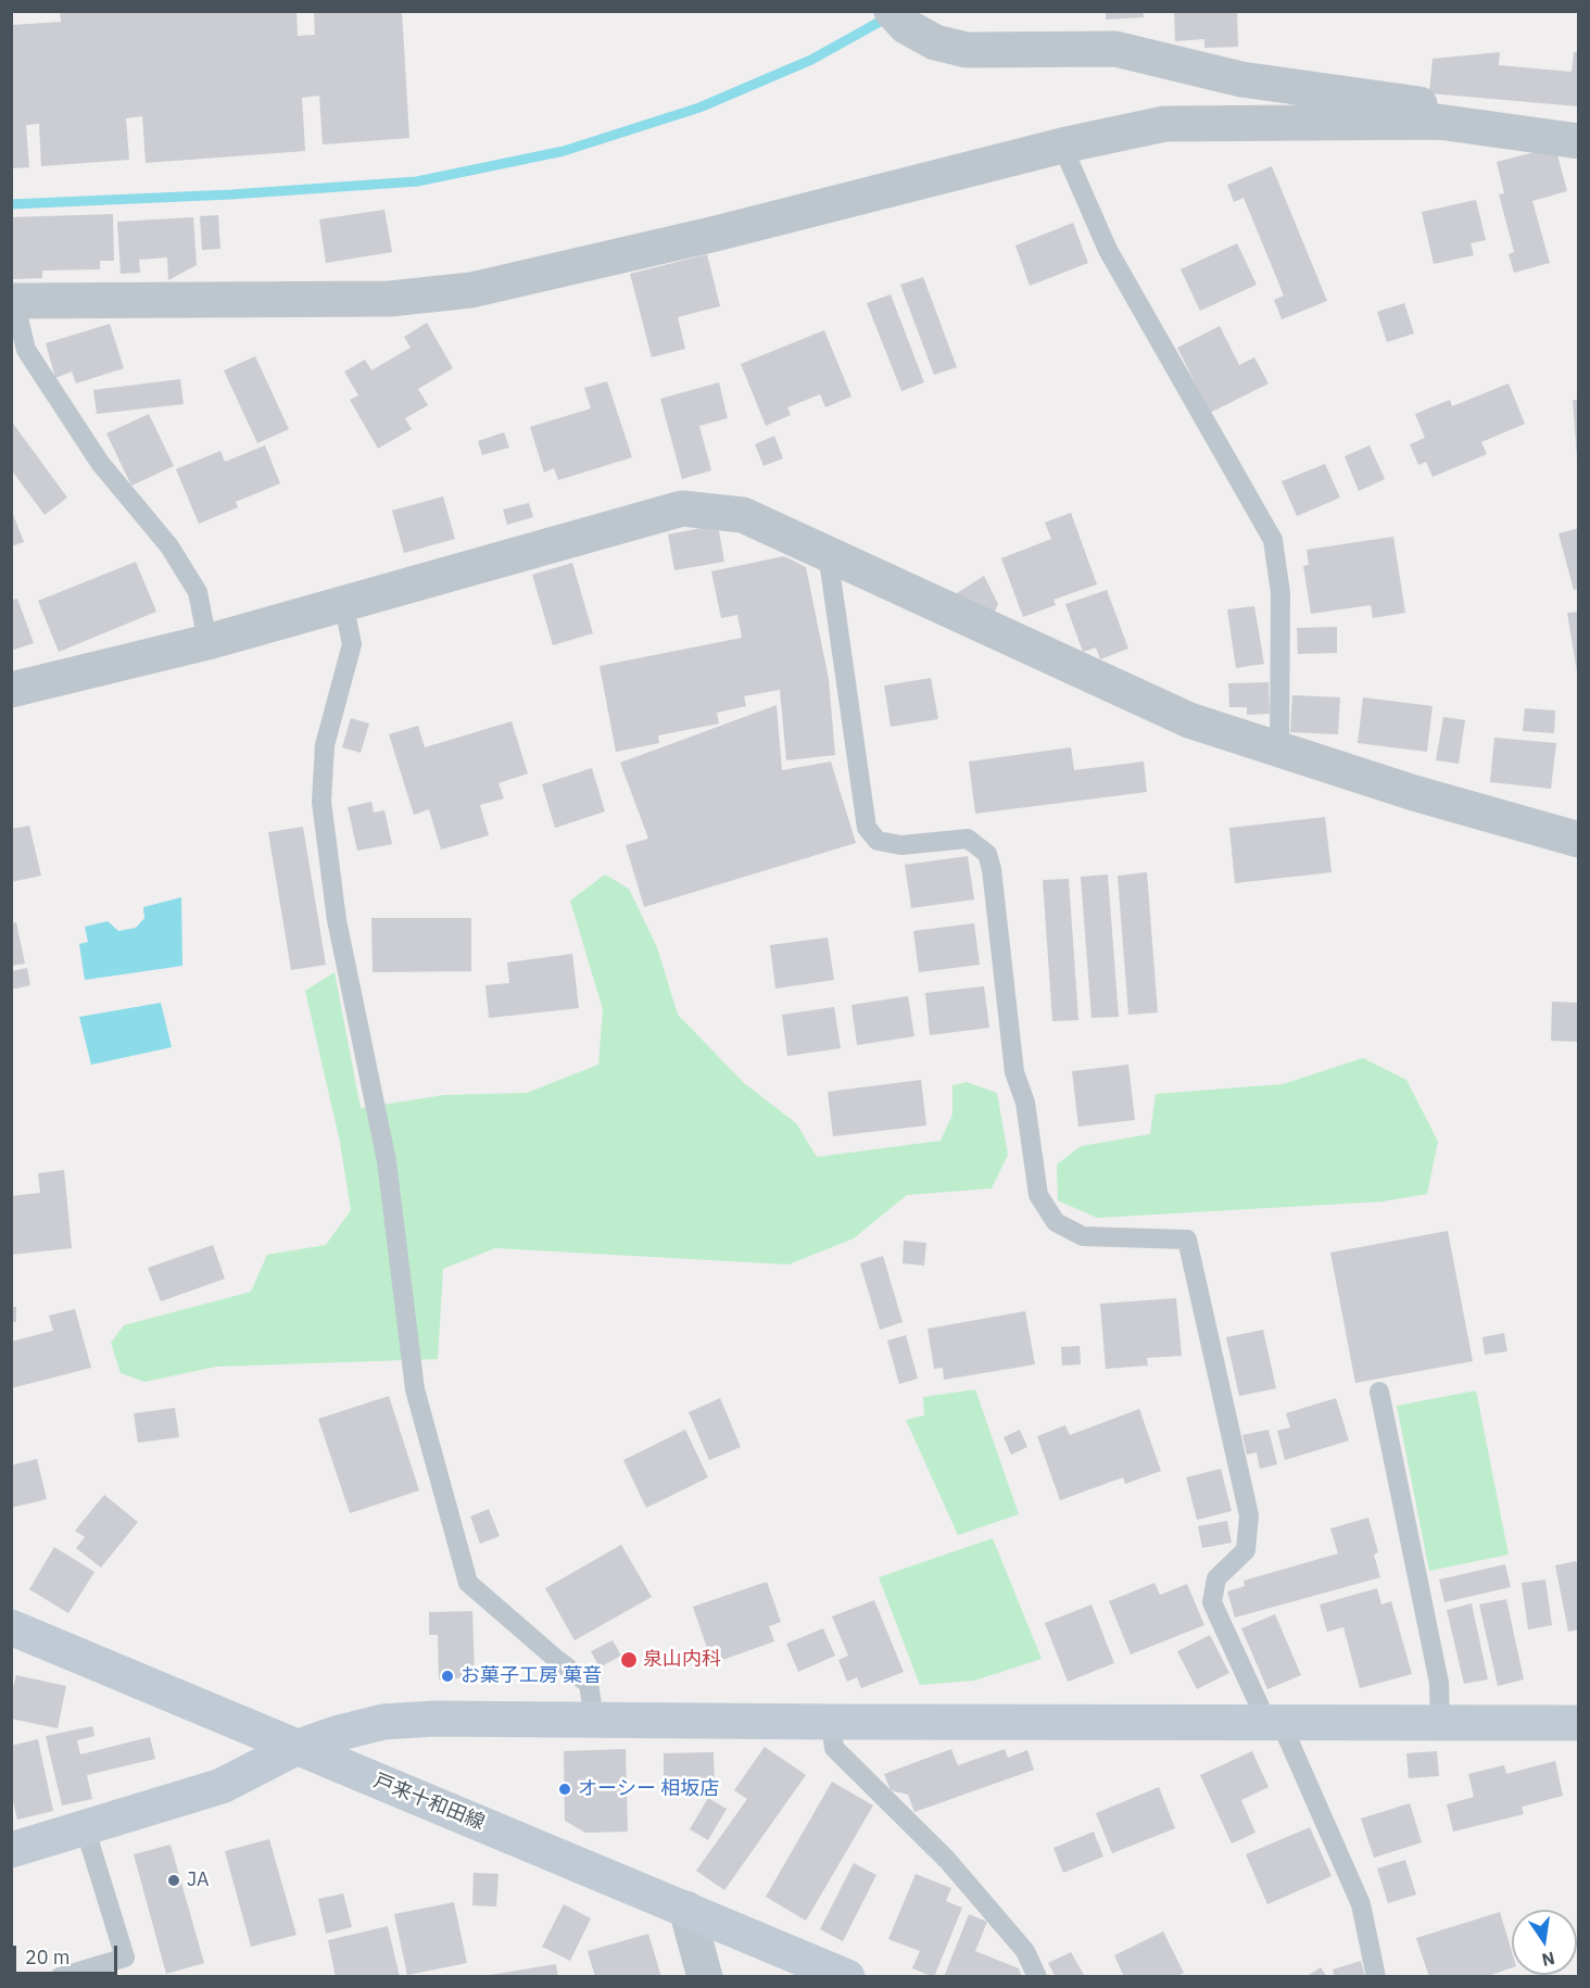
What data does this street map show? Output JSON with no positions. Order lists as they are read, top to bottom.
{
  "streets": {
    "street": ["戸来十和田線"]
  },
  "places": [
    "泉山内科",
    "お菓子工房 菓音",
    "オーシー 相坂店",
    "JA"
  ],
  "scale_bar": "20 m",
  "north": "bottom"
}
